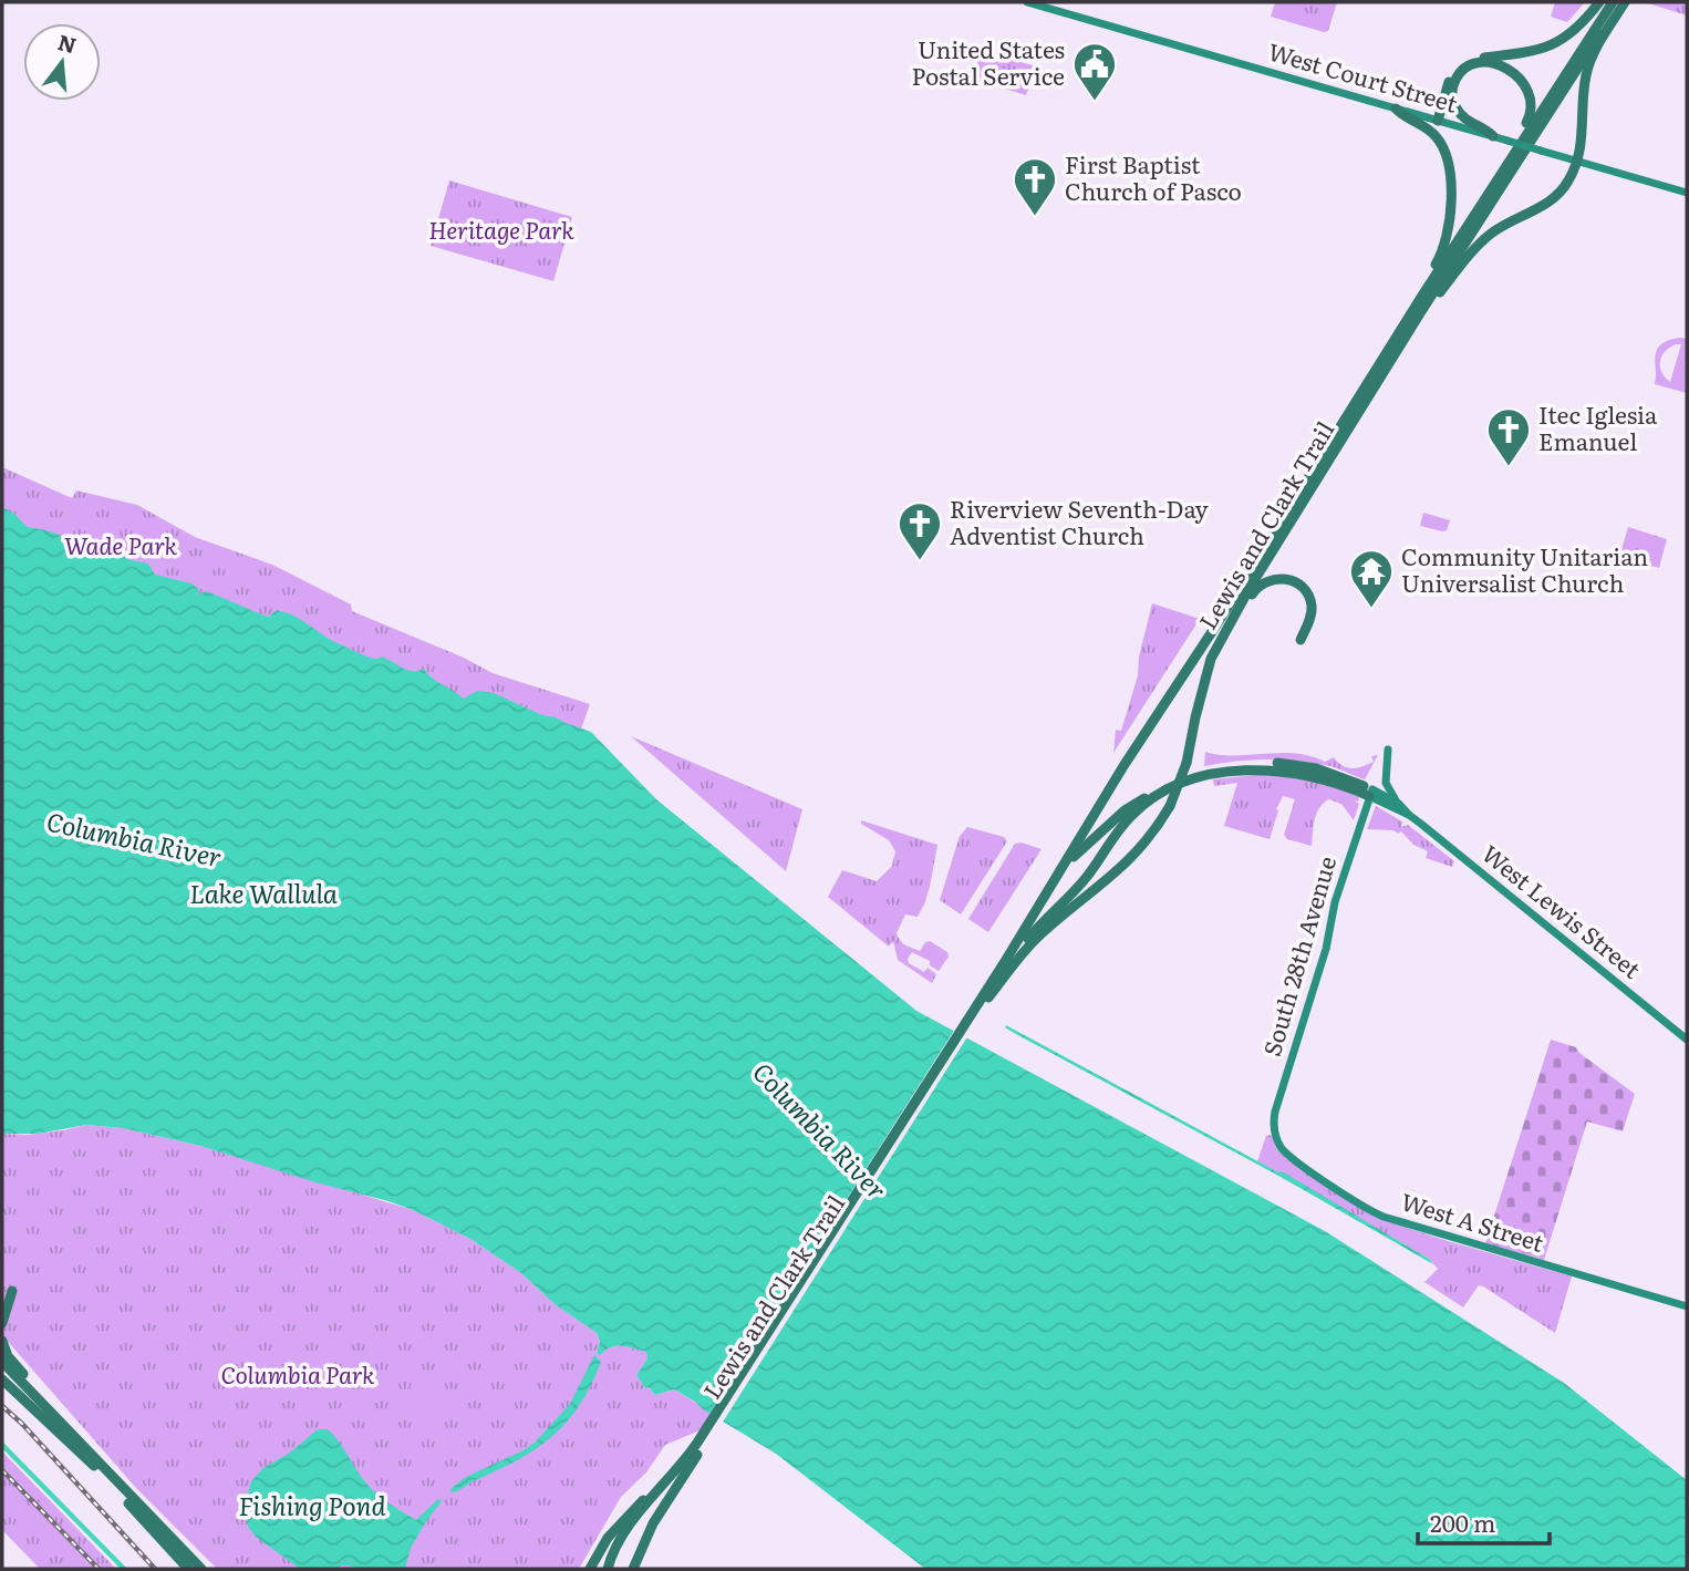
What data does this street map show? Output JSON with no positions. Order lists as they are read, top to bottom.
{
  "streets": {
    "highway": ["Lewis and Clark Trail"],
    "main road": [
      "West Court Street",
      "West Lewis Street",
      "South 28th Avenue",
      "West A Street"
    ]
  },
  "crossings": [
    ["West Lewis Street", "South 28th Avenue"],
    ["South 28th Avenue", "West A Street"]
  ],
  "water": ["Columbia River", "Lake Wallula", "Fishing Pond"],
  "parks": ["Heritage Park", "Wade Park", "Columbia Park"],
  "places": {
    "public building": ["United States Postal Service"],
    "church": ["First Baptist Church of Pasco", "Itec Iglesia Emanuel", "Riverview Seventh-Day Adventist Church"],
    "temple": ["Community Unitarian Universalist Church"]
  },
  "scale_bar": "200 m",
  "north": "top"
}
